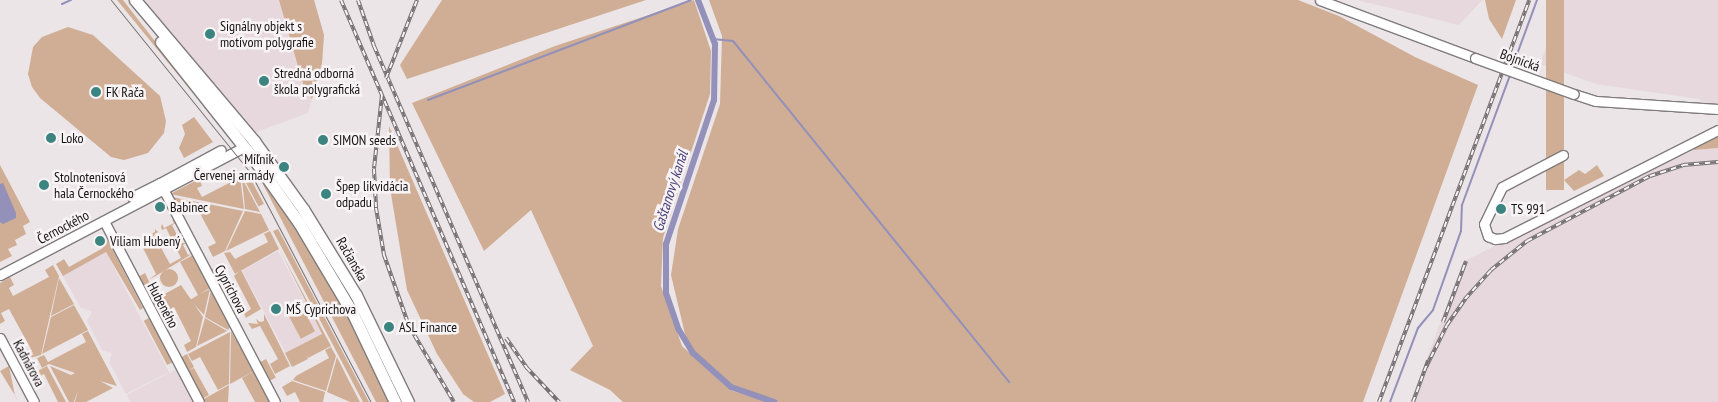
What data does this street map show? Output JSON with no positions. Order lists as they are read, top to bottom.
{
  "streets": {
    "main road": ["Račianska"],
    "street": [
      "Bojnická",
      "Černockého",
      "Cyprichova",
      "Hubeného",
      "Kadnárova"
    ]
  },
  "crossings": [
    ["Černockého", "Račianska"],
    ["Černockého", "Cyprichova"],
    ["Černockého", "Hubeného"]
  ],
  "water": ["Gaštanový kanál"],
  "places": [
    "Signálny objekt s motívom polygrafie",
    "Stredná odborná škola polygrafická",
    "FK Rača",
    "Loko",
    "SIMON seeds",
    "Míľnik Červenej armády",
    "Stolnotenisová hala Černockého",
    "Špep likvidácia odpadu",
    "Babinec",
    "TS 991",
    "Viliam Hubený",
    "MŠ Cyprichova",
    "ASL Finance"
  ]
}
